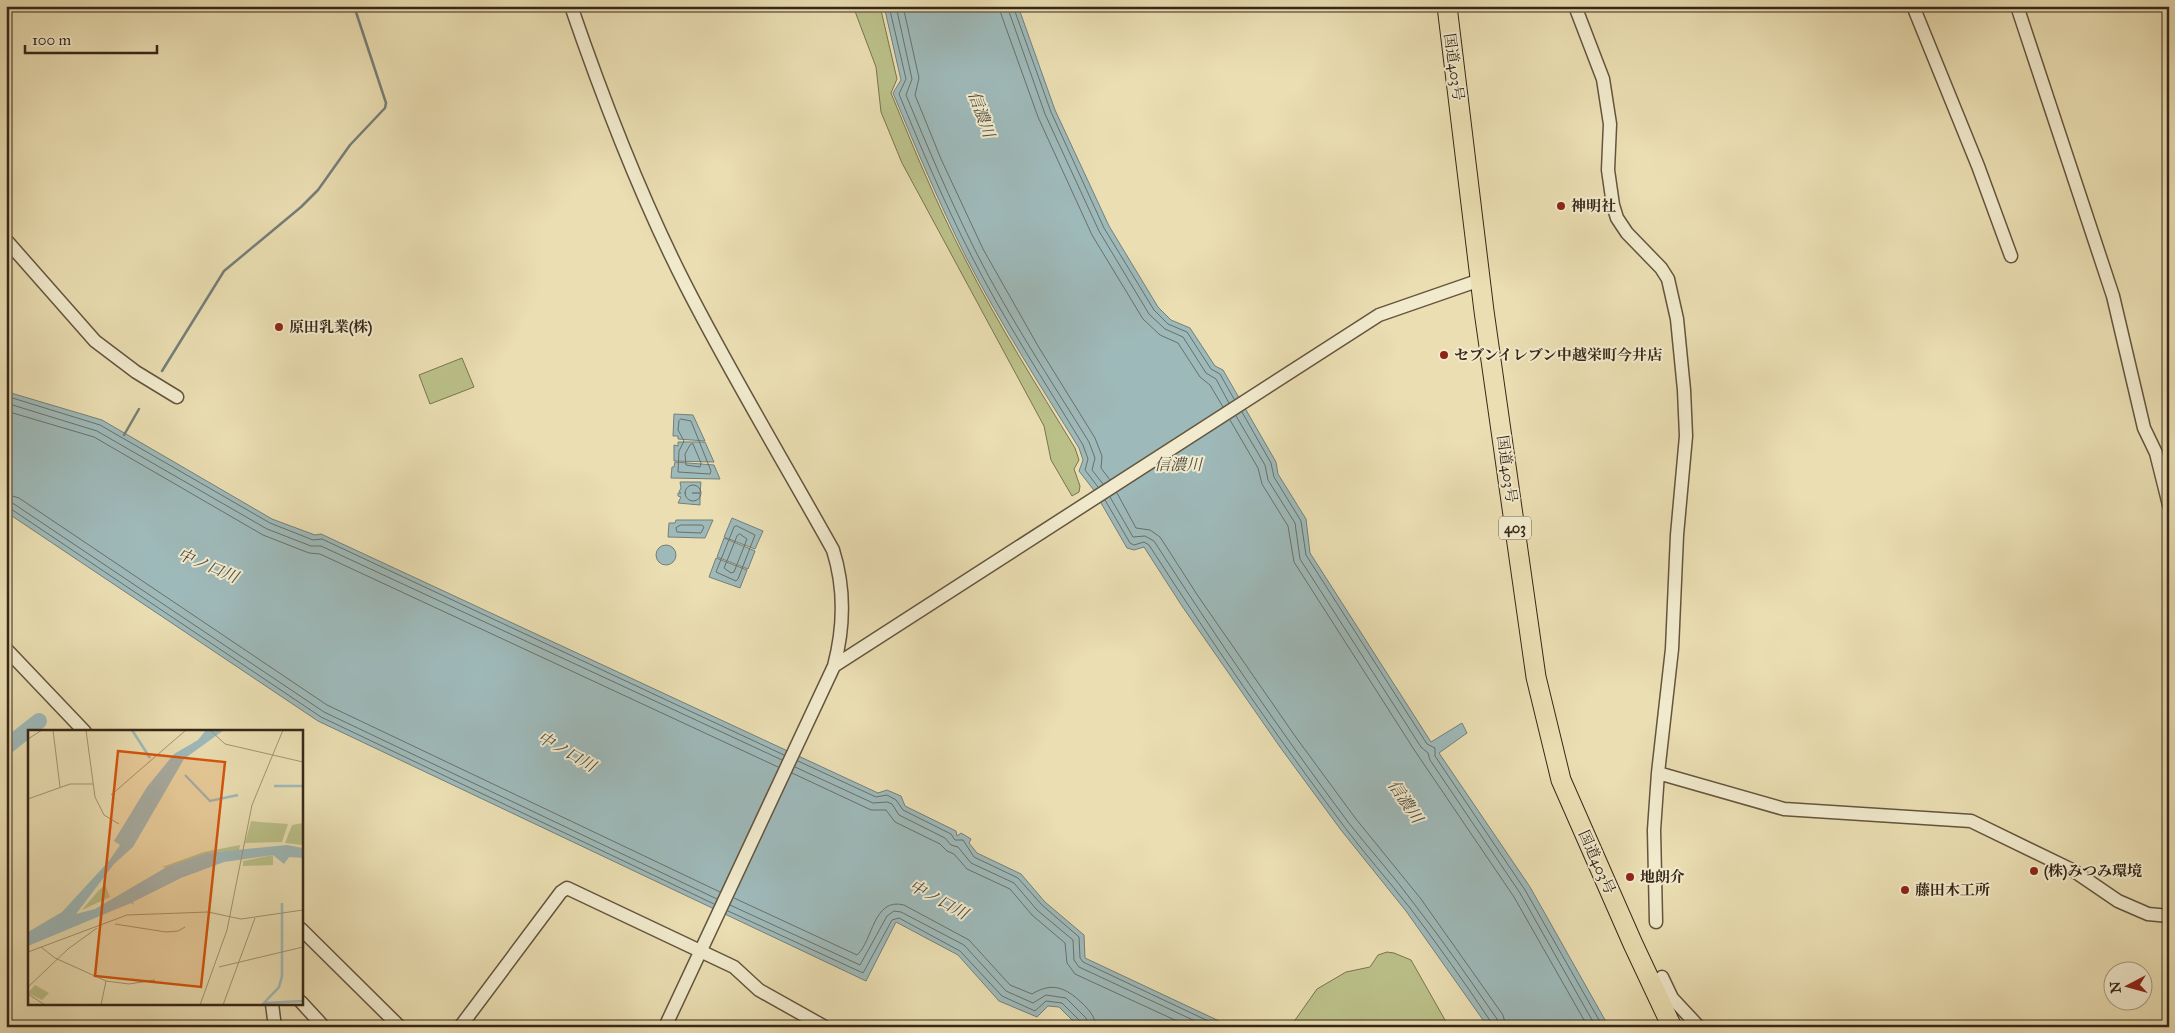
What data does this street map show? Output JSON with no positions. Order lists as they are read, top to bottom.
{
  "streets": {
    "highway": ["国道403号", "403"]
  },
  "water": ["信濃川", "中ノ口川"],
  "places": [
    "神明社",
    "原田乳業(株)",
    "セブンイレブン中越栄町今井店",
    "(株)みつみ環境",
    "地朗介",
    "藤田木工所"
  ],
  "scale_bar": "100 m",
  "north": "left"
}
